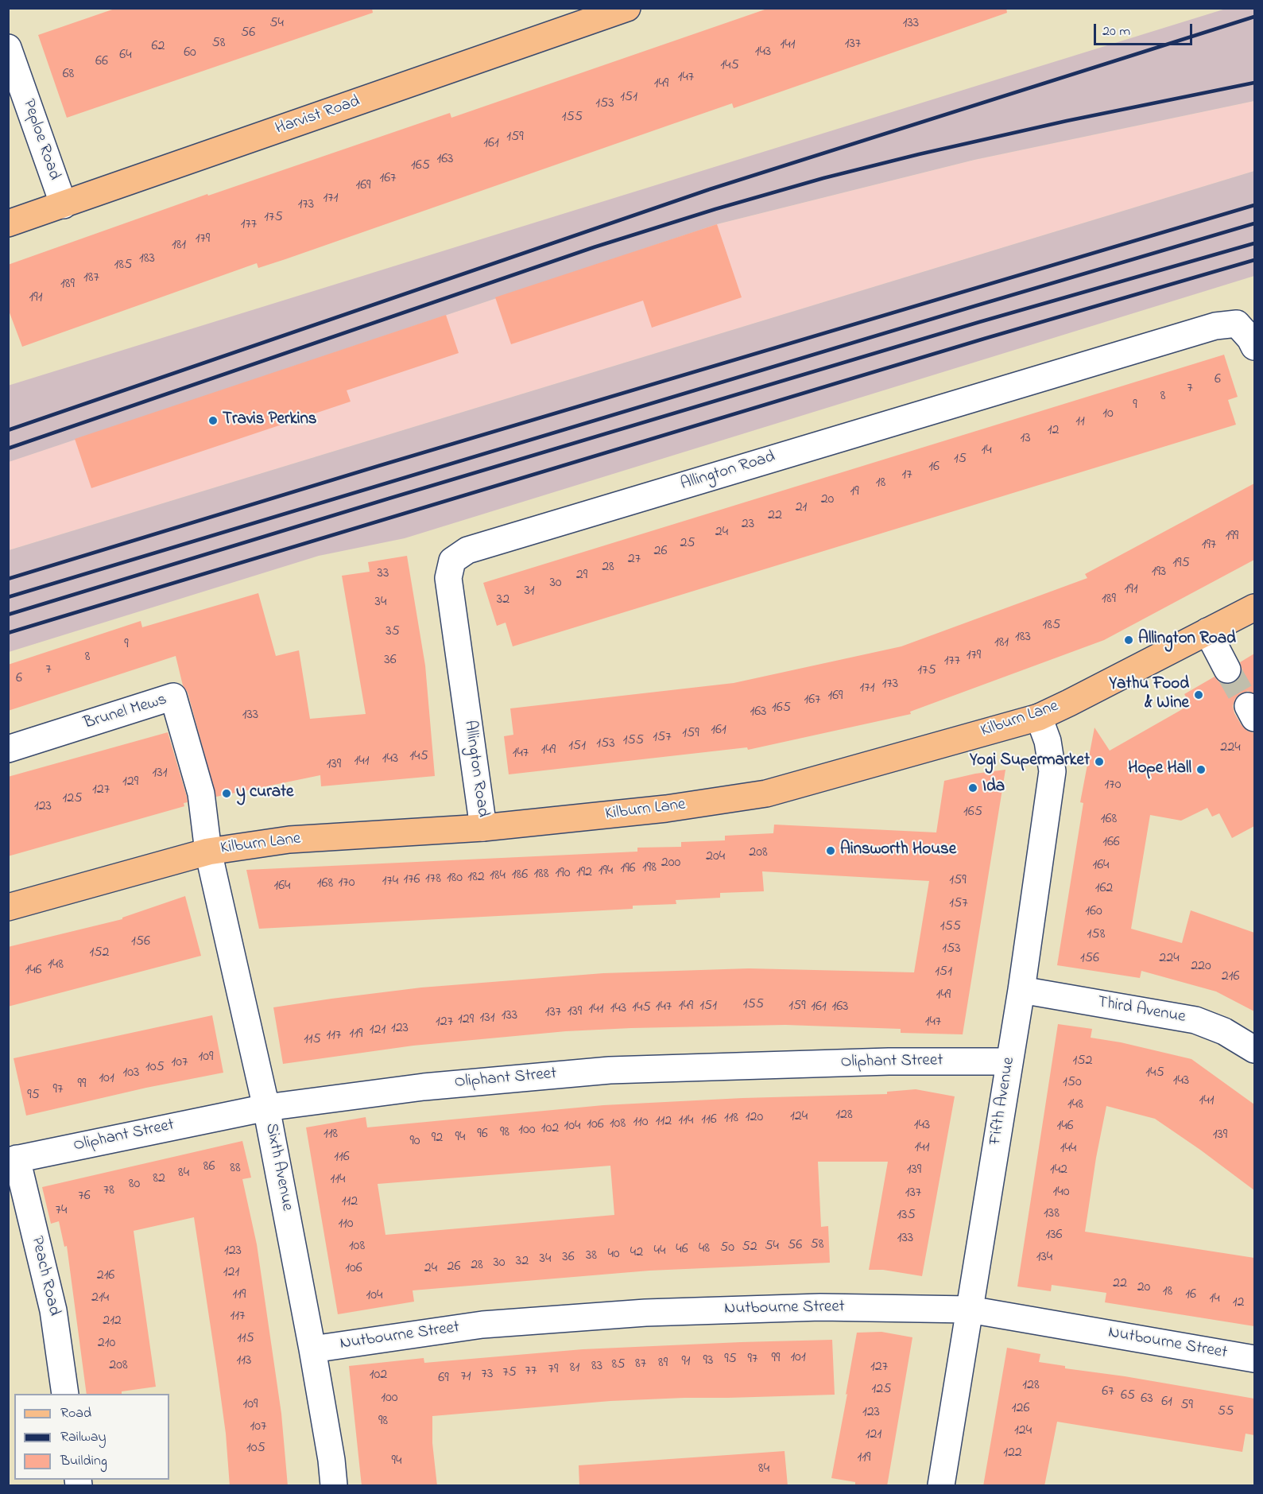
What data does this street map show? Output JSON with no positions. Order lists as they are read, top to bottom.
{
  "streets": {
    "main road": ["Harvist Road", "Kilburn Lane"],
    "street": [
      "Peploe Road",
      "Allington Road",
      "Brunel Mews",
      "Third Avenue",
      "Oliphant Street",
      "Fifth Avenue",
      "Sixth Avenue",
      "Peach Road",
      "Nutbourne Street"
    ]
  },
  "crossings": [
    ["Harvist Road", "Peploe Road"],
    ["Allington Road", "Kilburn Lane"],
    ["Brunel Mews", "Kilburn Lane"],
    ["Brunel Mews", "Sixth Avenue"],
    ["Kilburn Lane", "Fifth Avenue"],
    ["Kilburn Lane", "Sixth Avenue"],
    ["Third Avenue", "Fifth Avenue"],
    ["Oliphant Street", "Fifth Avenue"],
    ["Oliphant Street", "Sixth Avenue"],
    ["Oliphant Street", "Peach Road"],
    ["Fifth Avenue", "Nutbourne Street"],
    ["Sixth Avenue", "Nutbourne Street"]
  ],
  "places": [
    "Travis Perkins",
    "Allington Road",
    "Yathu Food & Wine",
    "Yogi Supermarket",
    "Hope Hall",
    "Ida",
    "y curate",
    "Ainsworth House"
  ],
  "house_numbers": [
    "54",
    "133",
    "56",
    "58",
    "137",
    "141",
    "62",
    "143",
    "60",
    "64",
    "66",
    "145",
    "68",
    "147",
    "149",
    "151",
    "153",
    "155",
    "159",
    "161",
    "163",
    "165",
    "167",
    "169",
    "171",
    "173",
    "175",
    "177",
    "179",
    "181",
    "183",
    "185",
    "187",
    "189",
    "191",
    "6",
    "7",
    "8",
    "9",
    "10",
    "11",
    "12",
    "13",
    "14",
    "15",
    "16",
    "17",
    "18",
    "19",
    "20",
    "21",
    "22",
    "23",
    "24",
    "199",
    "25",
    "197",
    "26",
    "27",
    "195",
    "28",
    "193",
    "33",
    "29",
    "30",
    "191",
    "31",
    "189",
    "32",
    "34",
    "185",
    "35",
    "183",
    "181",
    "9",
    "179",
    "8",
    "36",
    "177",
    "7",
    "175",
    "6",
    "173",
    "171",
    "169",
    "167",
    "165",
    "163",
    "133",
    "161",
    "159",
    "157",
    "155",
    "153",
    "151",
    "224",
    "149",
    "147",
    "145",
    "143",
    "141",
    "139",
    "131",
    "129",
    "170",
    "127",
    "125",
    "123",
    "165",
    "168",
    "166",
    "208",
    "204",
    "200",
    "164",
    "198",
    "196",
    "194",
    "192",
    "190",
    "188",
    "186",
    "184",
    "182",
    "180",
    "178",
    "176",
    "159",
    "174",
    "170",
    "168",
    "164",
    "162",
    "157",
    "160",
    "155",
    "158",
    "156",
    "153",
    "152",
    "156",
    "224",
    "148",
    "220",
    "146",
    "151",
    "216",
    "149",
    "155",
    "149",
    "151",
    "159",
    "147",
    "161",
    "163",
    "145",
    "143",
    "141",
    "139",
    "137",
    "133",
    "131",
    "129",
    "127",
    "147",
    "123",
    "121",
    "119",
    "117",
    "115",
    "109",
    "152",
    "107",
    "105",
    "103",
    "145",
    "101",
    "143",
    "150",
    "99",
    "97",
    "95",
    "141",
    "148",
    "128",
    "124",
    "120",
    "118",
    "116",
    "114",
    "112",
    "110",
    "108",
    "106",
    "143",
    "104",
    "146",
    "102",
    "100",
    "98",
    "118",
    "96",
    "139",
    "94",
    "92",
    "90",
    "141",
    "144",
    "116",
    "86",
    "88",
    "139",
    "142",
    "84",
    "82",
    "114",
    "80",
    "78",
    "140",
    "137",
    "76",
    "112",
    "74",
    "138",
    "135",
    "110",
    "136",
    "133",
    "58",
    "56",
    "108",
    "54",
    "52",
    "50",
    "48",
    "46",
    "123",
    "44",
    "42",
    "40",
    "38",
    "36",
    "134",
    "34",
    "32",
    "30",
    "28",
    "26",
    "106",
    "24",
    "121",
    "216",
    "22",
    "20",
    "18",
    "119",
    "16",
    "104",
    "214",
    "14",
    "12",
    "117",
    "212",
    "115",
    "210",
    "101",
    "99",
    "95",
    "97",
    "113",
    "93",
    "91",
    "89",
    "87",
    "85",
    "208",
    "83",
    "127",
    "81",
    "79",
    "77",
    "75",
    "73",
    "102",
    "71",
    "69",
    "128",
    "125",
    "67",
    "65",
    "100",
    "63",
    "61",
    "109",
    "59",
    "126",
    "55",
    "123",
    "98",
    "107",
    "124",
    "121",
    "105",
    "122",
    "119",
    "94",
    "84"
  ],
  "legend": ["Road", "Railway", "Building"],
  "scale_bar": "20 m"
}
